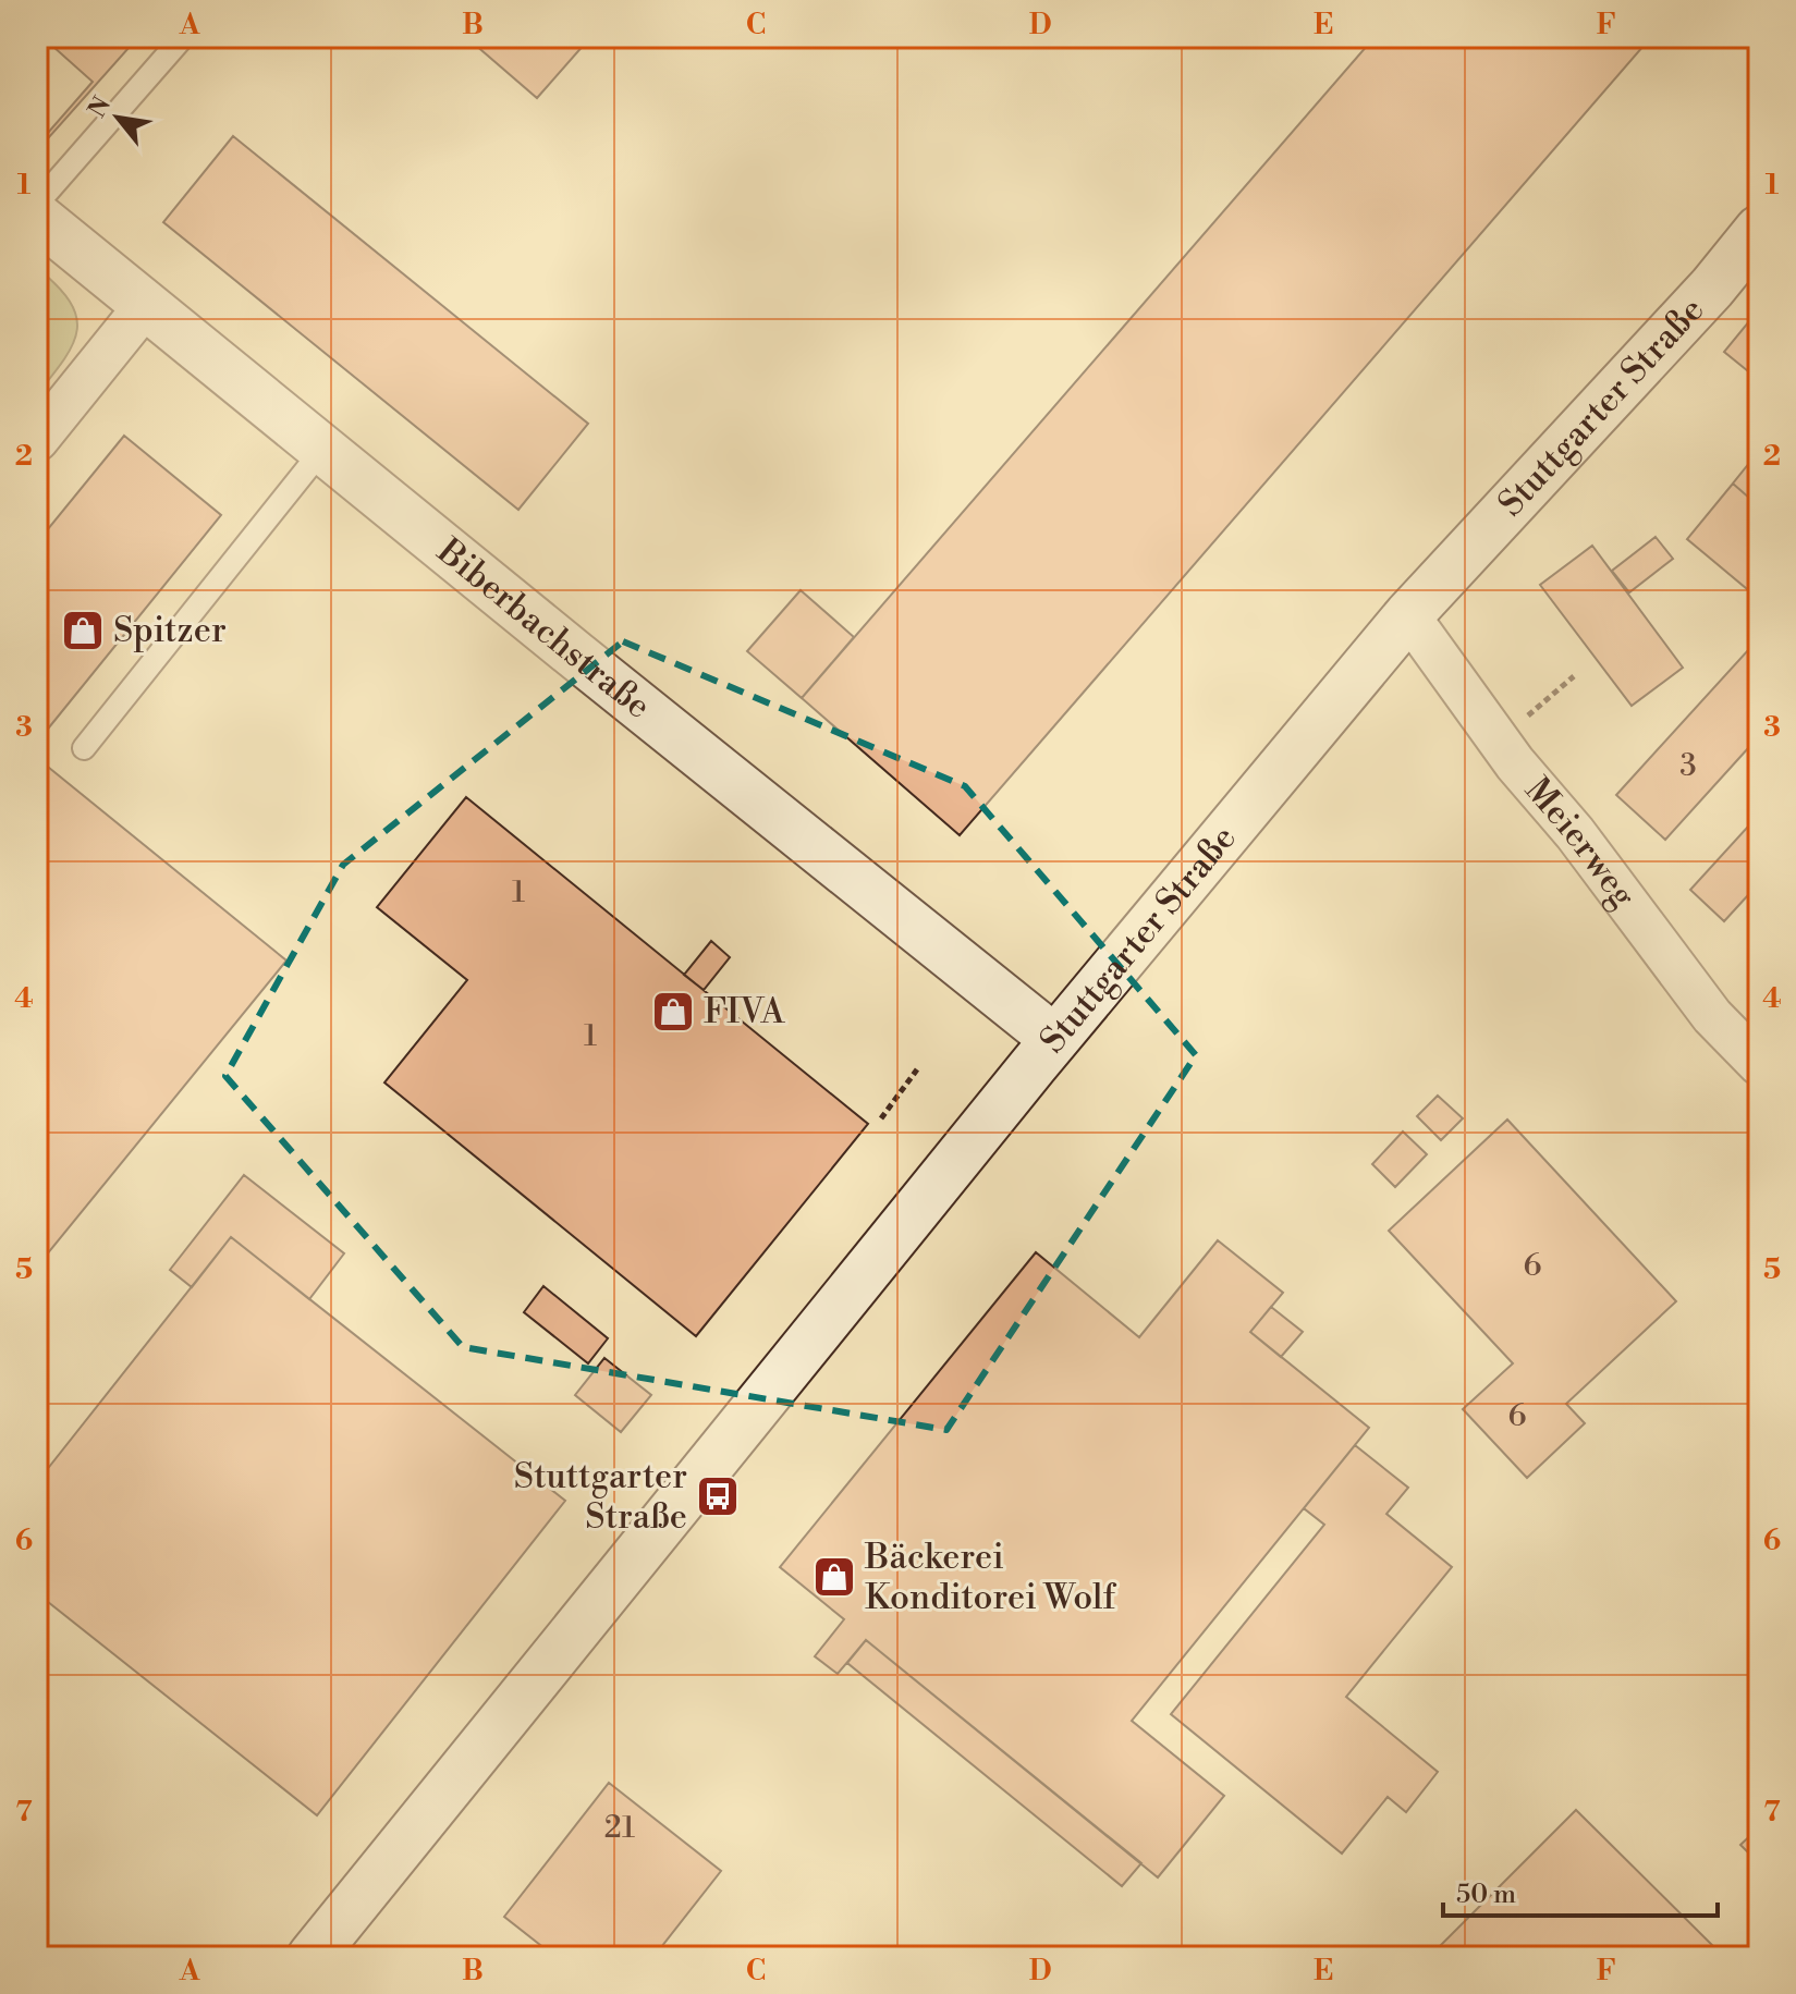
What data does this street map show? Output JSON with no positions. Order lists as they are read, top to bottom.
{
  "streets": {
    "main road": ["Stuttgarter Straße", "Biberbachstraße"],
    "street": ["Meierweg"]
  },
  "crossings": [
    ["Stuttgarter Straße", "Biberbachstraße"],
    ["Stuttgarter Straße", "Meierweg"]
  ],
  "places": {
    "shop": ["Spitzer", "FIVA", "Bäckerei Konditorei Wolf"],
    "bus stop": ["Stuttgarter Straße"]
  },
  "house_numbers": [
    "3",
    "1",
    "1",
    "6",
    "6",
    "21"
  ],
  "scale_bar": "50 m",
  "north": "top left",
  "grid": {
    "columns": [
      "A",
      "B",
      "C",
      "D",
      "E",
      "F"
    ],
    "rows": [
      "1",
      "2",
      "3",
      "4",
      "5",
      "6",
      "7"
    ]
  }
}
